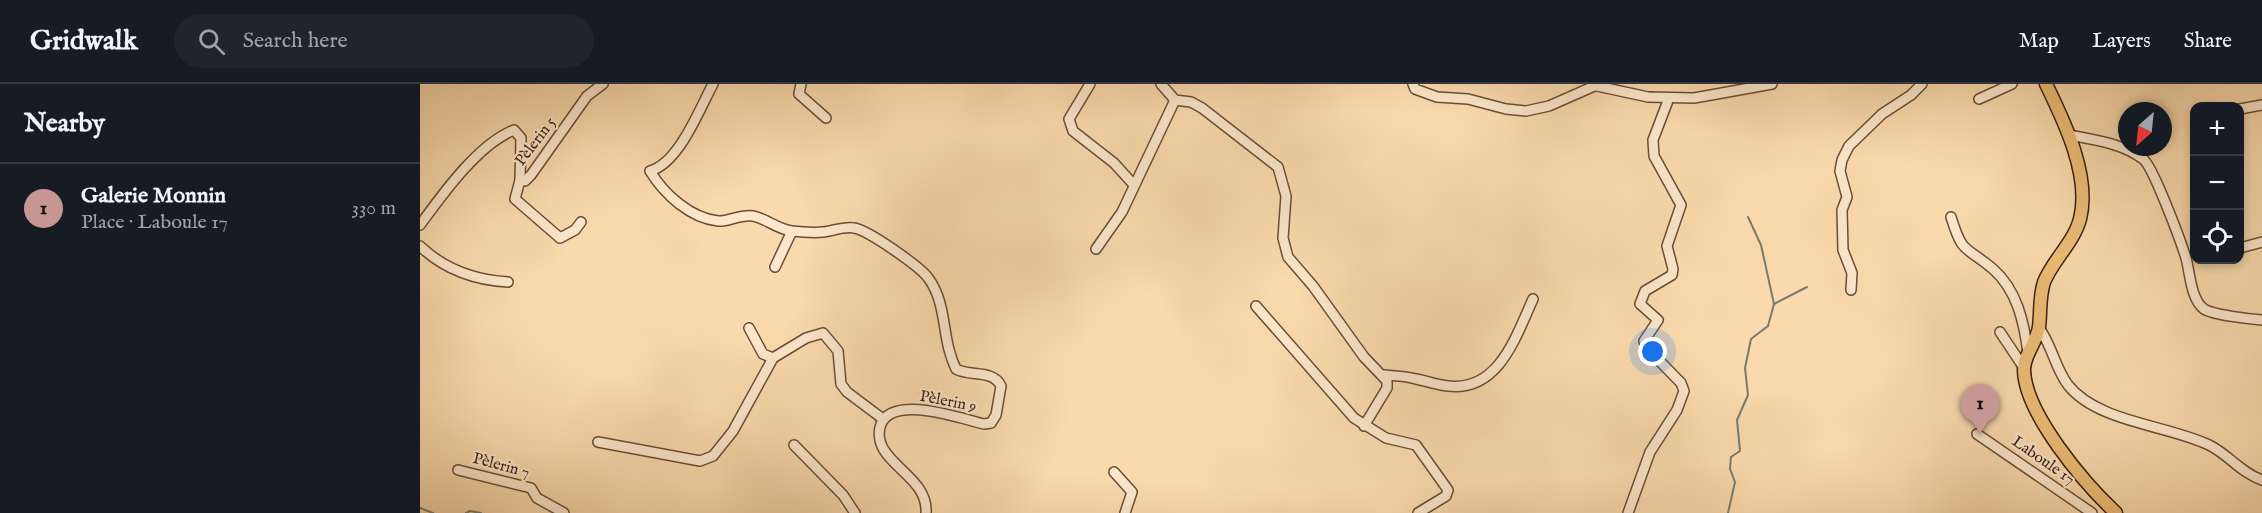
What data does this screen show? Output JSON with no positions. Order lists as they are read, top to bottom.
{
  "streets": {
    "street": [
      "Pèlerin 5",
      "Pèlerin 9",
      "Laboule 17",
      "Pèlerin 7"
    ]
  },
  "north": "bottom left",
  "page": {
    "header": "Gridwalk",
    "search": "Search here",
    "nav": ["Map", "Layers", "Share"],
    "heading": "Nearby",
    "map_buttons": ["+", "−"],
    "list": [
      {
        "mark": "1",
        "name": "Galerie Monnin",
        "note": "Place · Laboule 17",
        "value": "330 m"
      }
    ],
    "pins": "1"
  }
}
